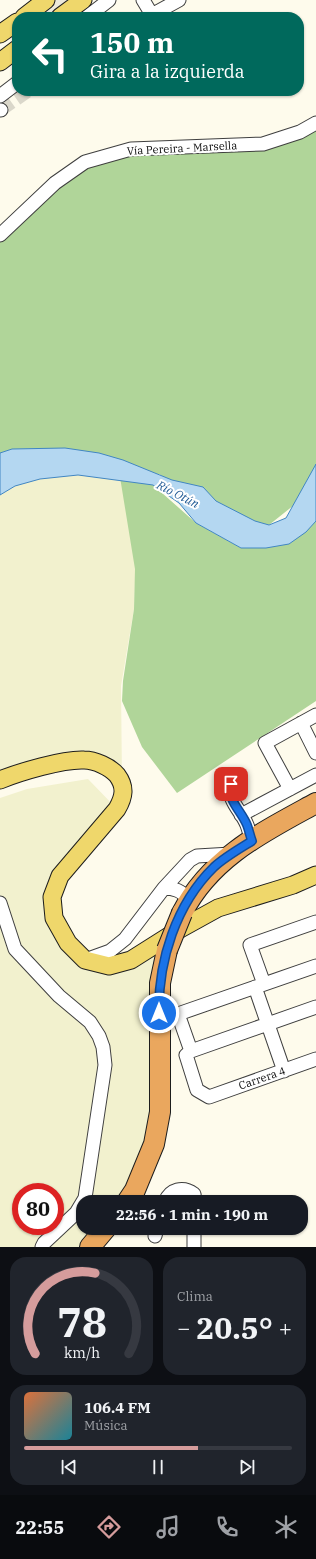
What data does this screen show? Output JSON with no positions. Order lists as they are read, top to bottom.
{
  "streets": {
    "street": ["Vía Pereira - Marsella", "Carrera 4"]
  },
  "water": ["Río Otún"],
  "page": {
    "turn": ["150 m", "Gira a la izquierda"],
    "limit": "80",
    "trip": "22:56 · 1 min · 190 m",
    "tile": "Clima",
    "heat": ["−", "20.5°", "+"],
    "song": ["106.4 FM", "Música"],
    "tabs": "22:55",
    "gauge": ["78", "km/h"]
  }
}
